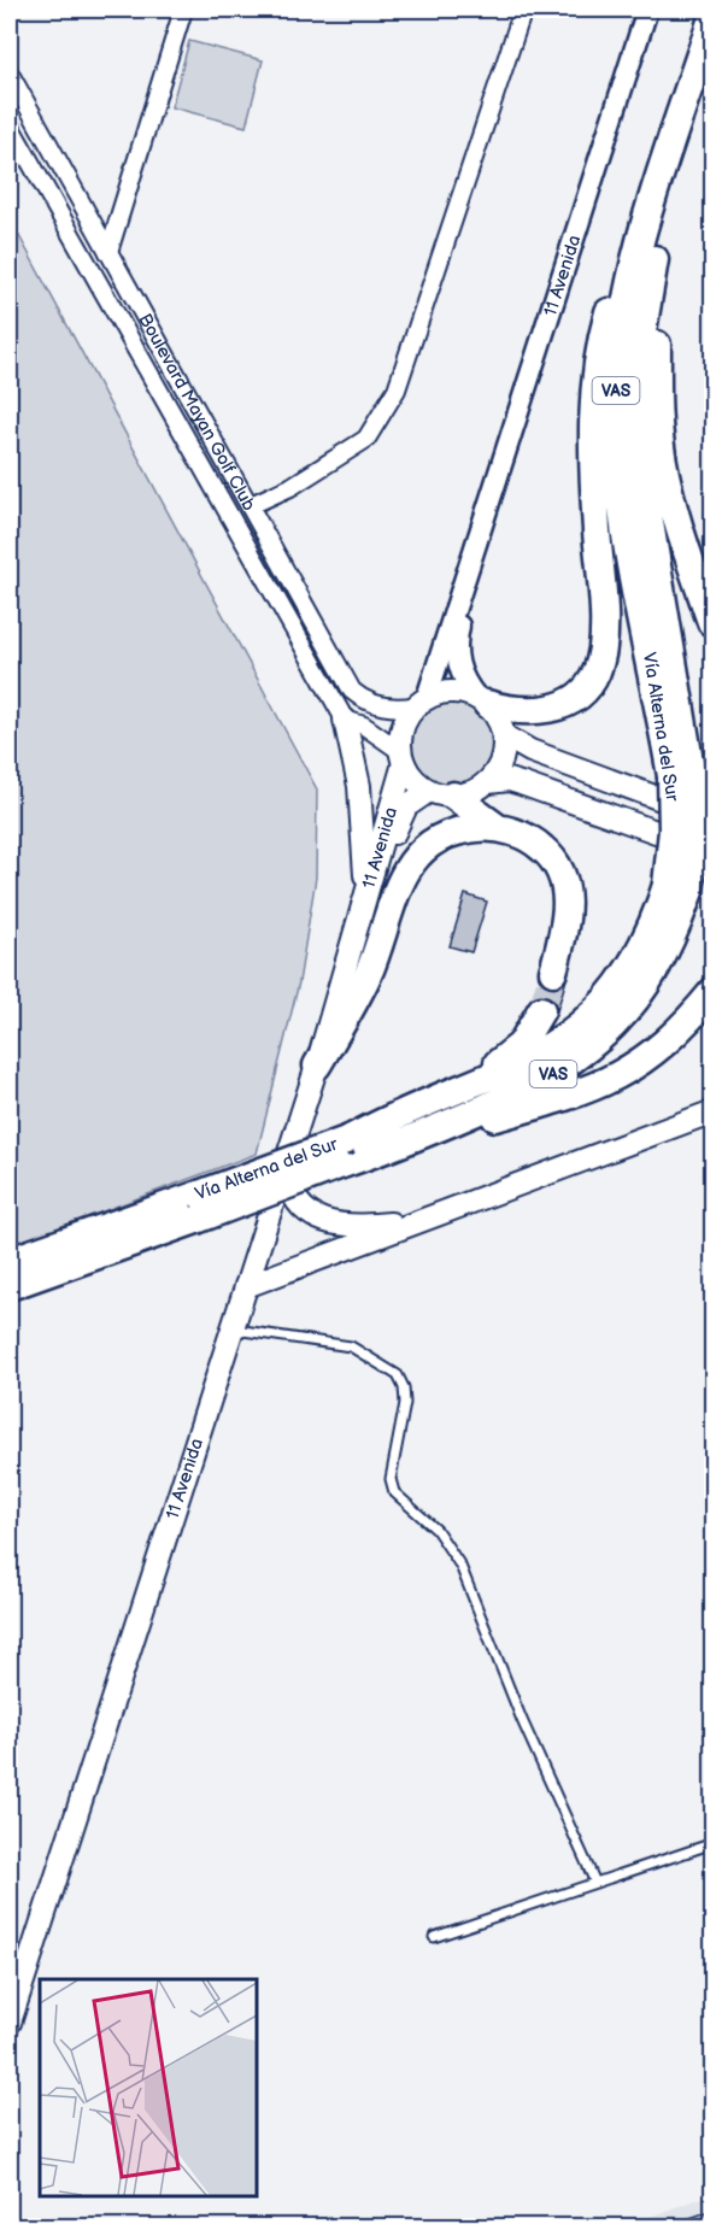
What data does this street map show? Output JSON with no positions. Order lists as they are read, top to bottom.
{
  "streets": {
    "highway": ["VAS", "Vía Alterna del Sur"],
    "main road": ["11 Avenida"],
    "street": ["Boulevard Mayan Golf Club"]
  },
  "crossings": [
    ["11 Avenida", "Boulevard Mayan Golf Club"]
  ]
}
